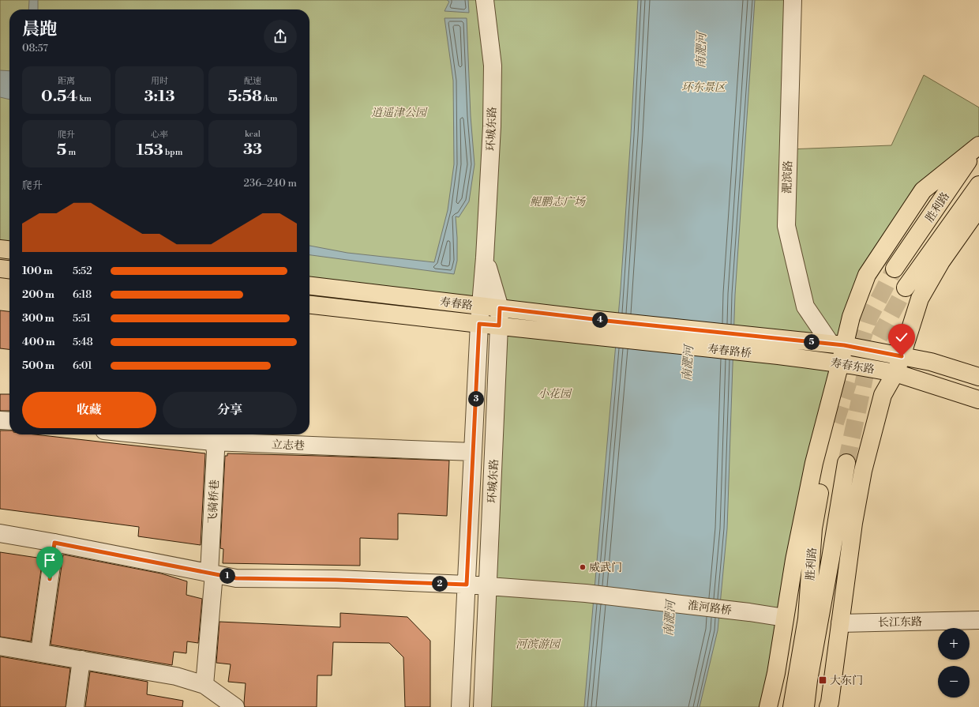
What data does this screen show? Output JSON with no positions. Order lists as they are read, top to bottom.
{
  "streets": {
    "main road": [
      "胜利路",
      "寿春路",
      "寿春路桥",
      "寿春东路"
    ],
    "street": [
      "环城东路",
      "淝滨路",
      "立志巷",
      "飞骑桥巷",
      "淮河路桥",
      "长江东路"
    ]
  },
  "crossings": [
    ["环城东路", "寿春路"],
    ["环城东路", "立志巷"],
    ["环城东路", "淮河路桥"],
    ["淝滨路", "寿春东路"],
    ["寿春路", "寿春路桥"],
    ["寿春路桥", "寿春东路"],
    ["立志巷", "飞骑桥巷"],
    ["飞骑桥巷", "淮河路桥"]
  ],
  "water": ["南淝河"],
  "parks": [
    "环东景区",
    "逍遥津公园",
    "鲲鹏志广场",
    "小花园",
    "河滨游园"
  ],
  "places": {
    "other": ["威武门"],
    "transit": ["大东门"]
  },
  "page": {
    "heading": ["晨跑", "08:57"],
    "stats": [
      ["距离", "0.54 km"],
      ["用时", "3:13"],
      ["配速", "5:58 /km"],
      ["爬升", "5 m"],
      ["心率", "153 bpm"],
      ["kcal", "33"]
    ],
    "chart": ["爬升", "236–240 m"],
    "list": [
      {
        "name": "100 m",
        "note": "5:52"
      },
      {
        "name": "200 m",
        "note": "6:18"
      },
      {
        "name": "300 m",
        "note": "5:51"
      },
      {
        "name": "400 m",
        "note": "5:48"
      },
      {
        "name": "500 m",
        "note": "6:01"
      }
    ],
    "pins": [
      "4",
      "5",
      "3",
      "1",
      "2"
    ],
    "buttons": ["收藏", "分享"],
    "map_buttons": ["+", "−"]
  }
}
